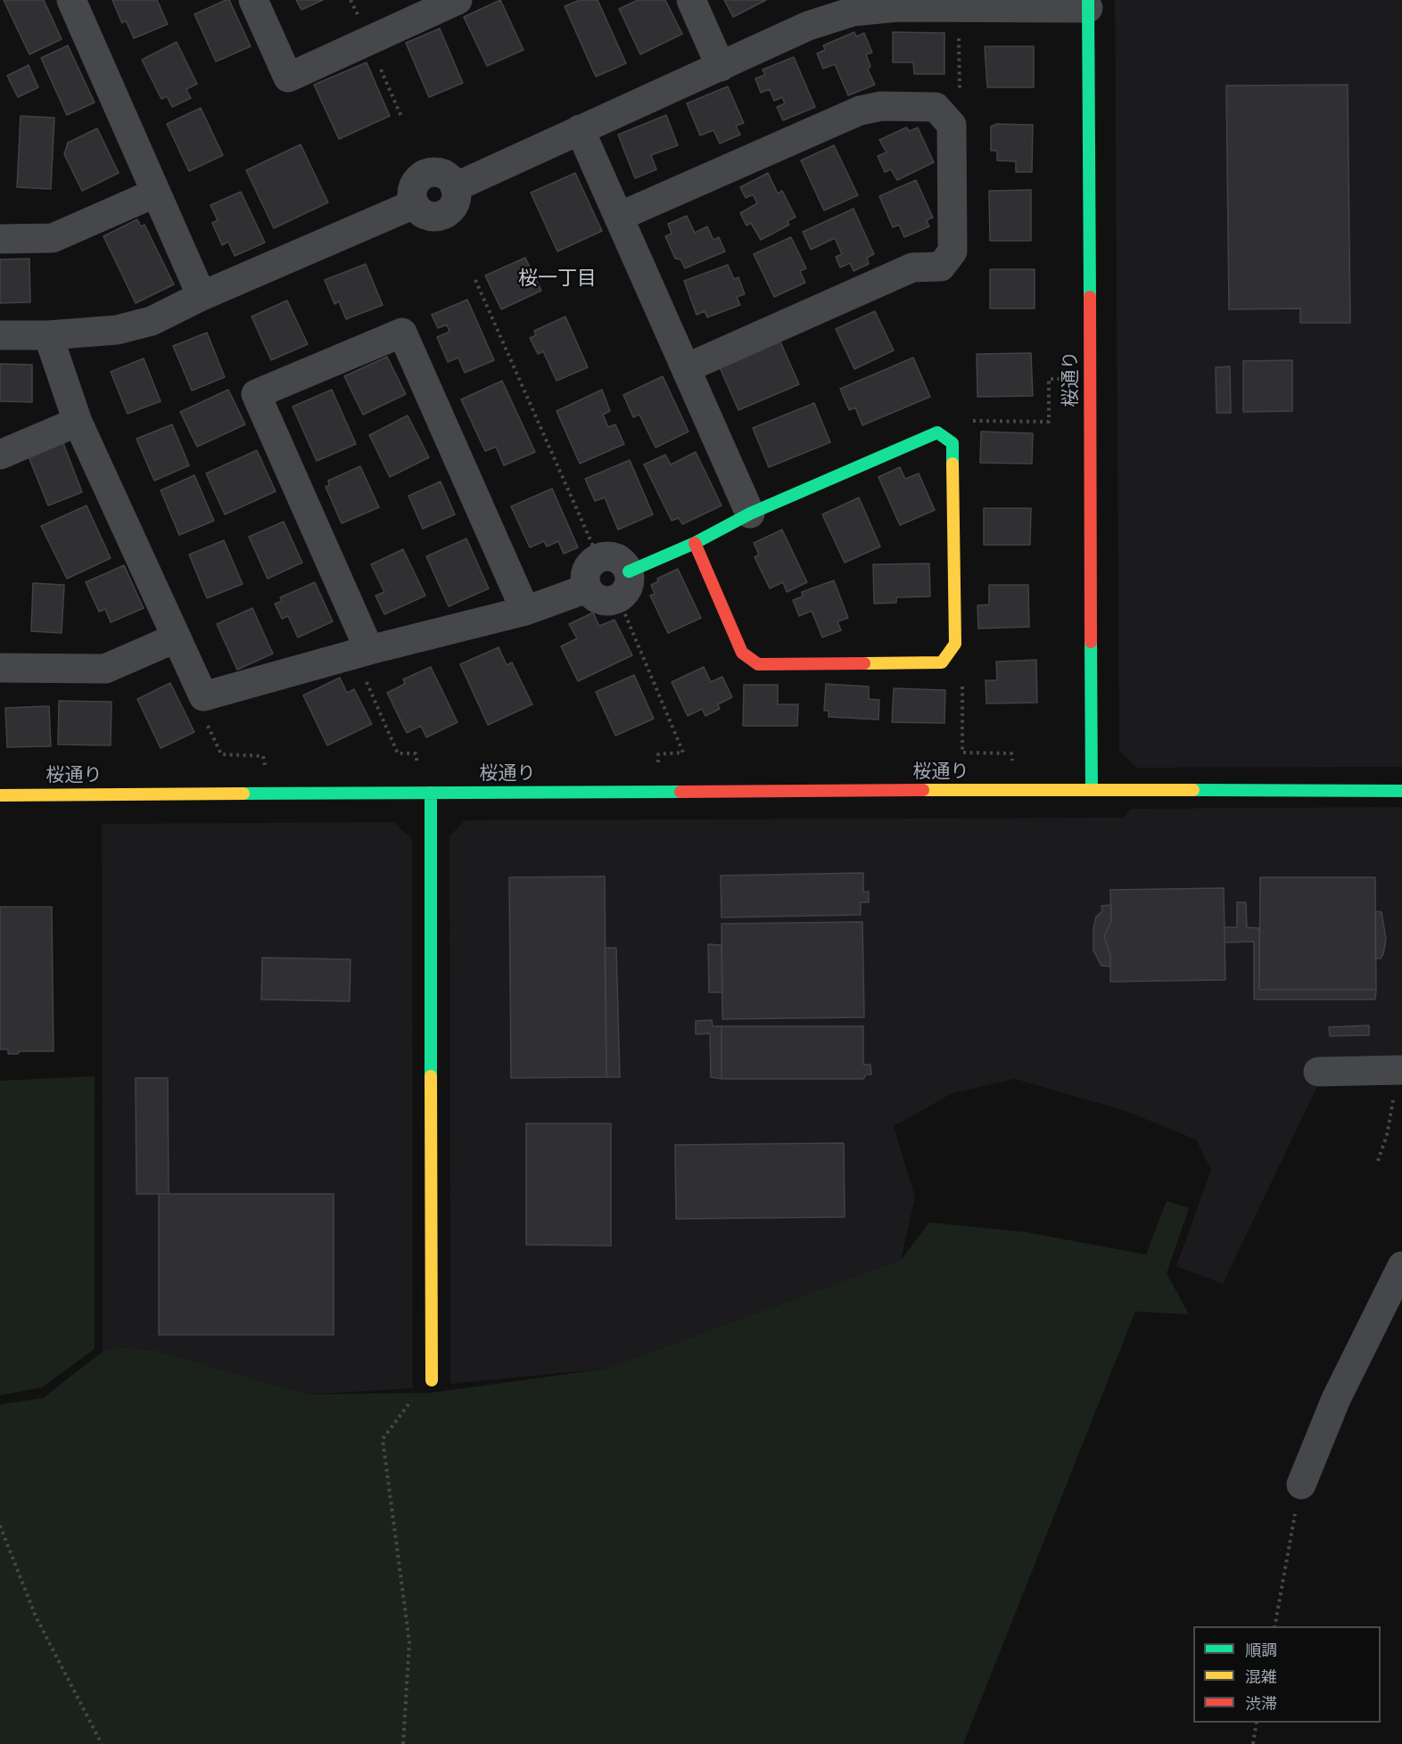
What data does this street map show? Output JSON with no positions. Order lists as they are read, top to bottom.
{
  "streets": {
    "street": ["桜通り"]
  },
  "districts": ["桜一丁目"],
  "legend": ["順調", "混雑", "渋滞"]
}
